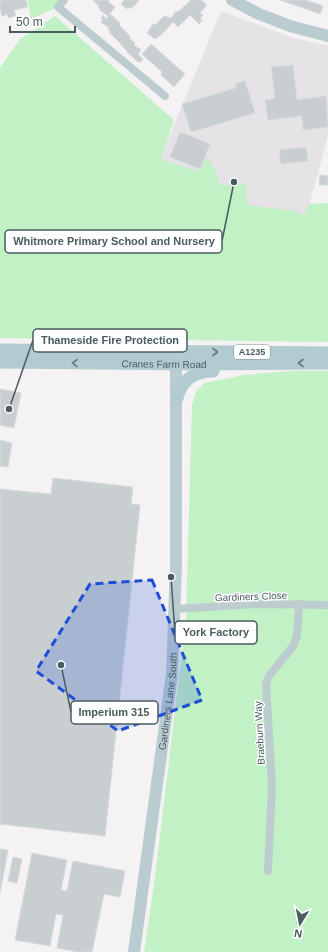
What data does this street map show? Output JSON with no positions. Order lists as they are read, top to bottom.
{
  "streets": {
    "main road": ["A1235", "Cranes Farm Road"],
    "street": ["Gardiners Close", "Gardiners Lane South", "Braeburn Way"]
  },
  "crossings": [
    ["A1235", "Cranes Farm Road"],
    ["A1235", "Gardiners Lane South"],
    ["Cranes Farm Road", "Gardiners Lane South"],
    ["Gardiners Close", "Gardiners Lane South"],
    ["Gardiners Close", "Braeburn Way"]
  ],
  "places": [
    "Whitmore Primary School and Nursery",
    "Thameside Fire Protection",
    "York Factory",
    "Imperium 315"
  ],
  "scale_bar": "50 m",
  "north": "bottom"
}
